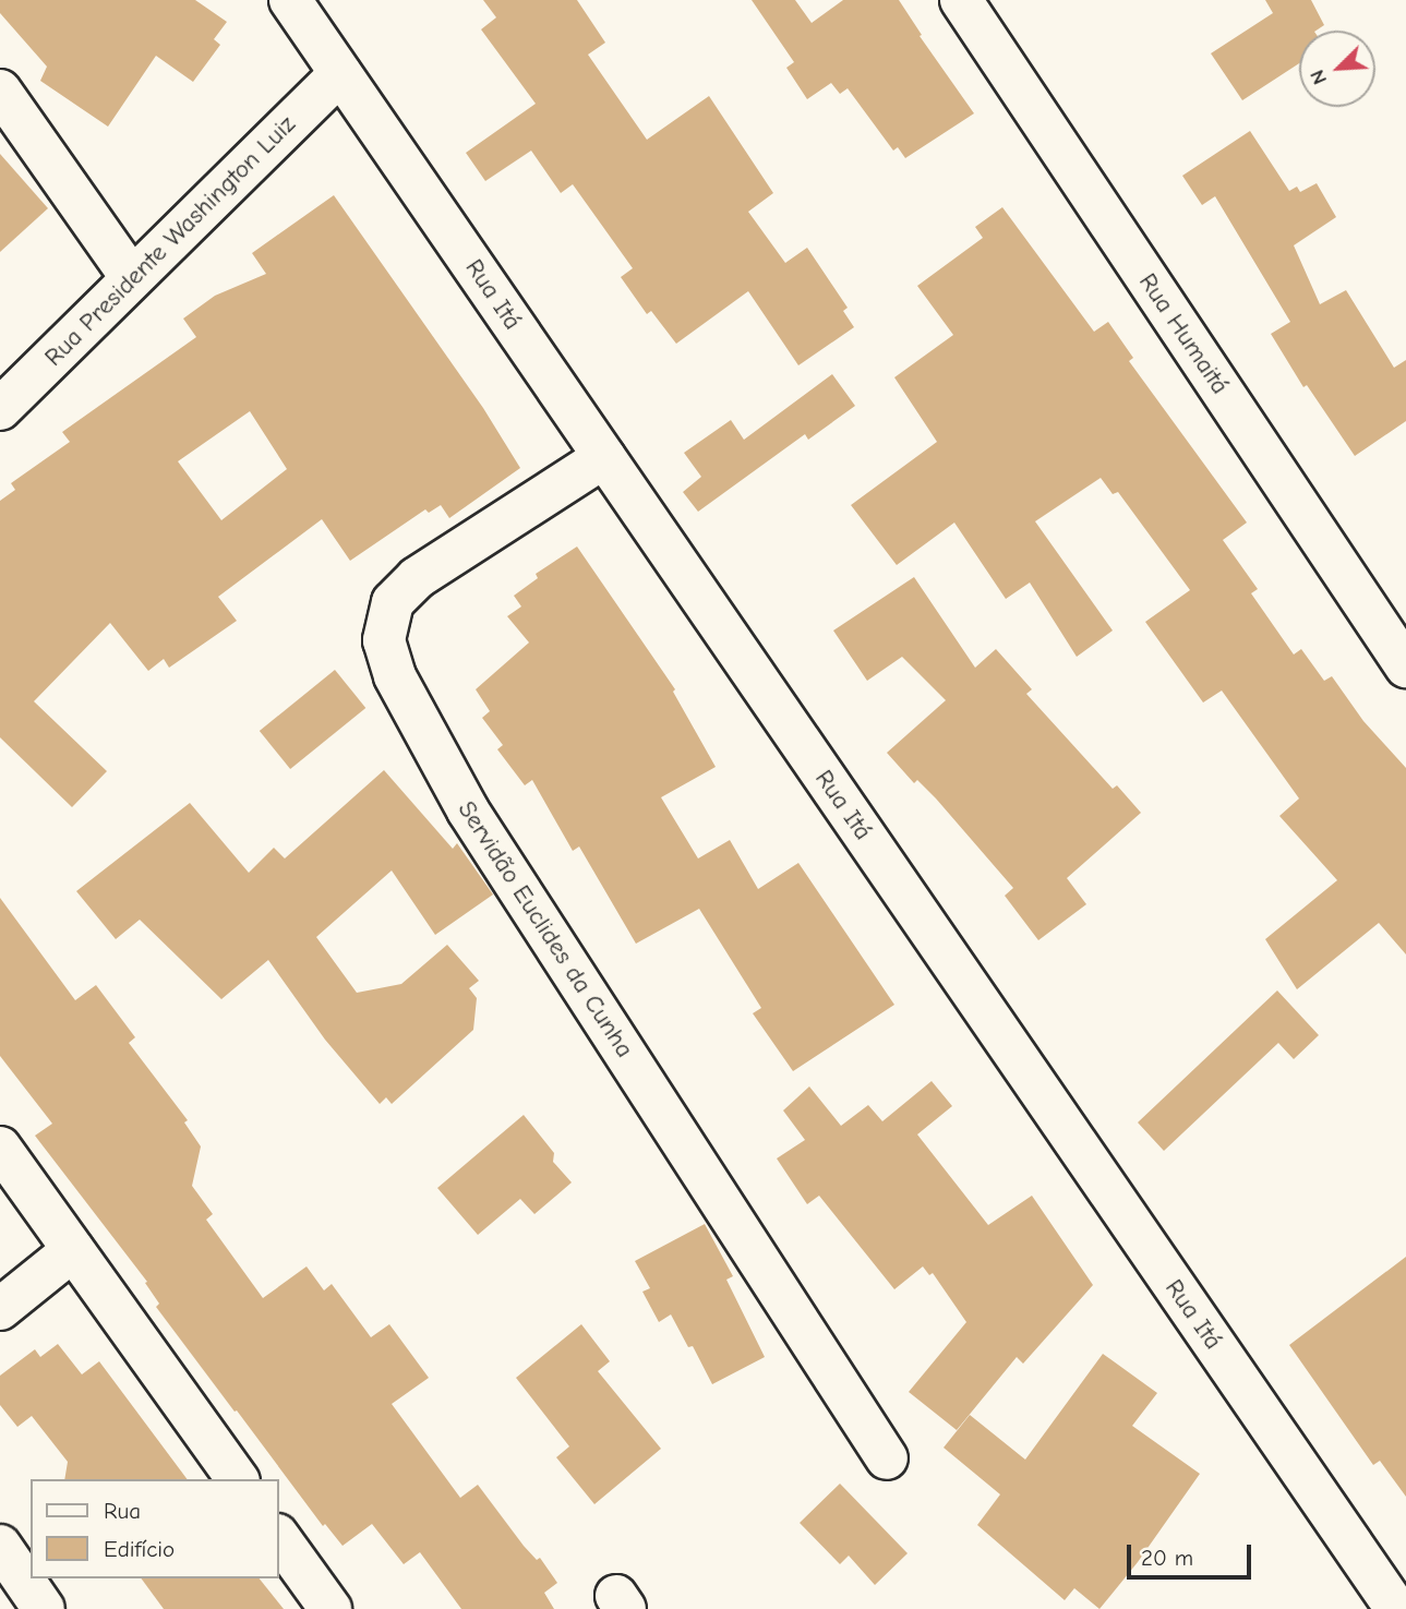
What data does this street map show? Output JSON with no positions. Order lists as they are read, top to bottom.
{
  "streets": {
    "street": [
      "Rua Presidente Washington Luiz",
      "Rua Itá",
      "Rua Humaitá",
      "Servidão Euclides da Cunha"
    ]
  },
  "crossings": [
    ["Rua Presidente Washington Luiz", "Rua Itá"],
    ["Rua Itá", "Servidão Euclides da Cunha"]
  ],
  "legend": ["Rua", "Edifício"],
  "scale_bar": "20 m",
  "north": "bottom left"
}
